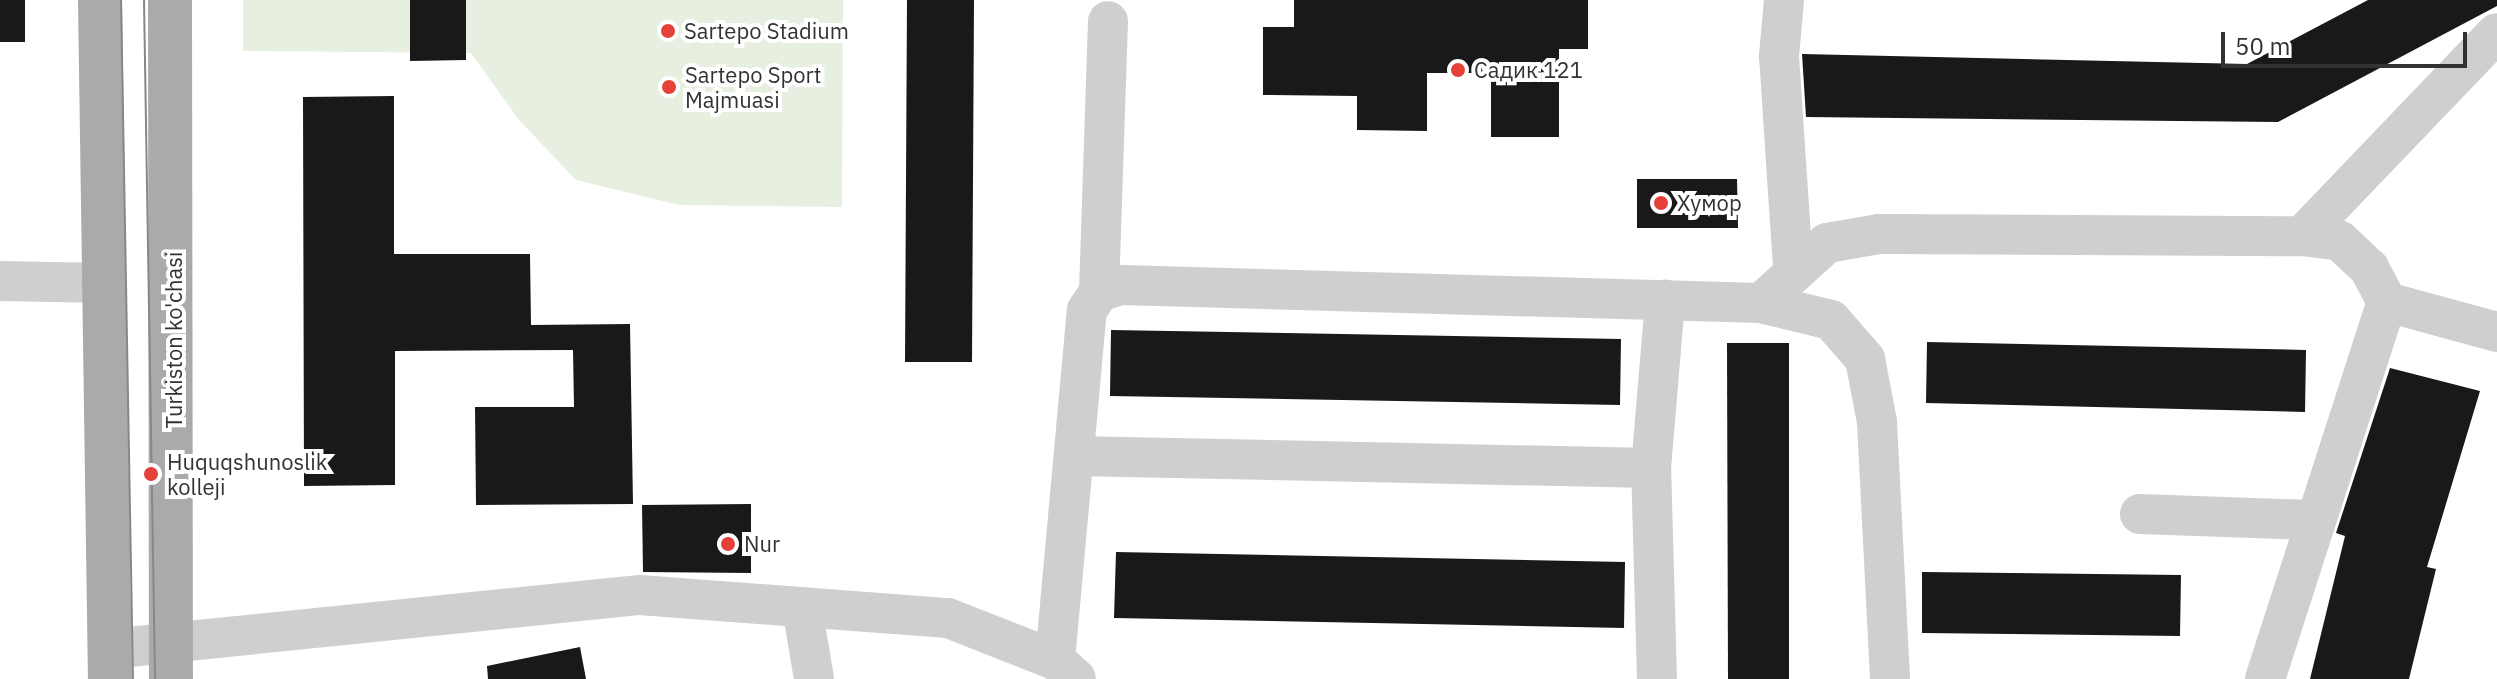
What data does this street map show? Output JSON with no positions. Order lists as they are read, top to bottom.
{
  "streets": {
    "main road": ["Turkiston ko'chasi"]
  },
  "places": [
    "Sartepo Stadium",
    "Садик 121",
    "Sartepo Sport Majmuasi",
    "Хумор",
    "Huquqshunoslik kolleji",
    "Nur"
  ],
  "scale_bar": "50 m"
}
